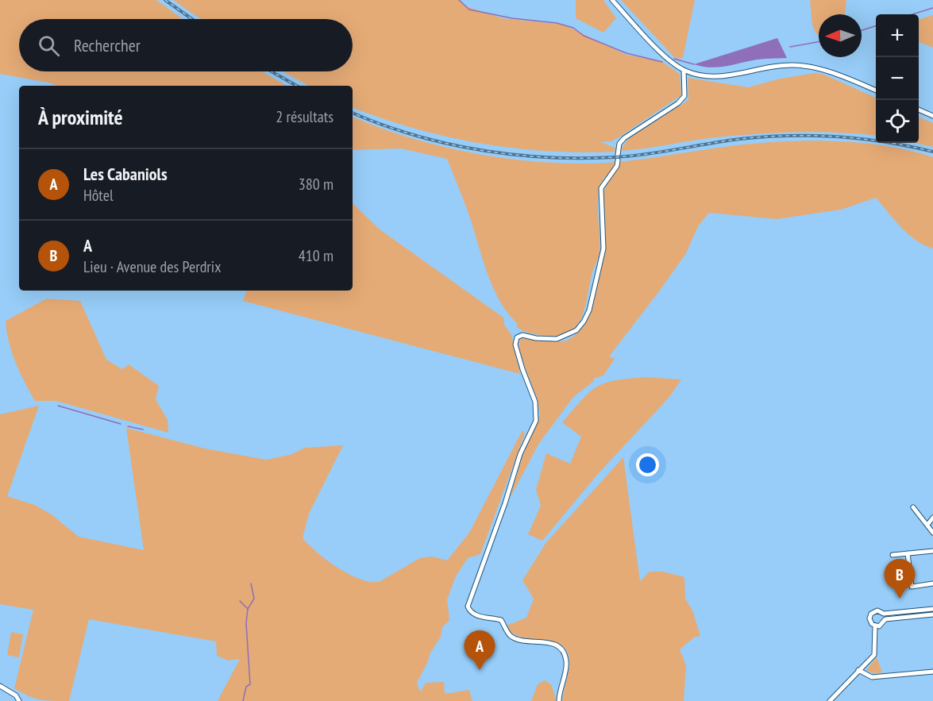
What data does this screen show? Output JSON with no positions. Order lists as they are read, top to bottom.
{
  "north": "left",
  "page": {
    "map_buttons": ["+", "−"],
    "search": "Rechercher",
    "heading": ["À proximité", "2 résultats"],
    "list": [
      {
        "mark": "A",
        "name": "Les Cabaniols",
        "note": "Hôtel",
        "value": "380 m"
      },
      {
        "mark": "B",
        "name": "A",
        "note": "Lieu · Avenue des Perdrix",
        "value": "410 m"
      }
    ],
    "pins": ["B", "A"]
  }
}
